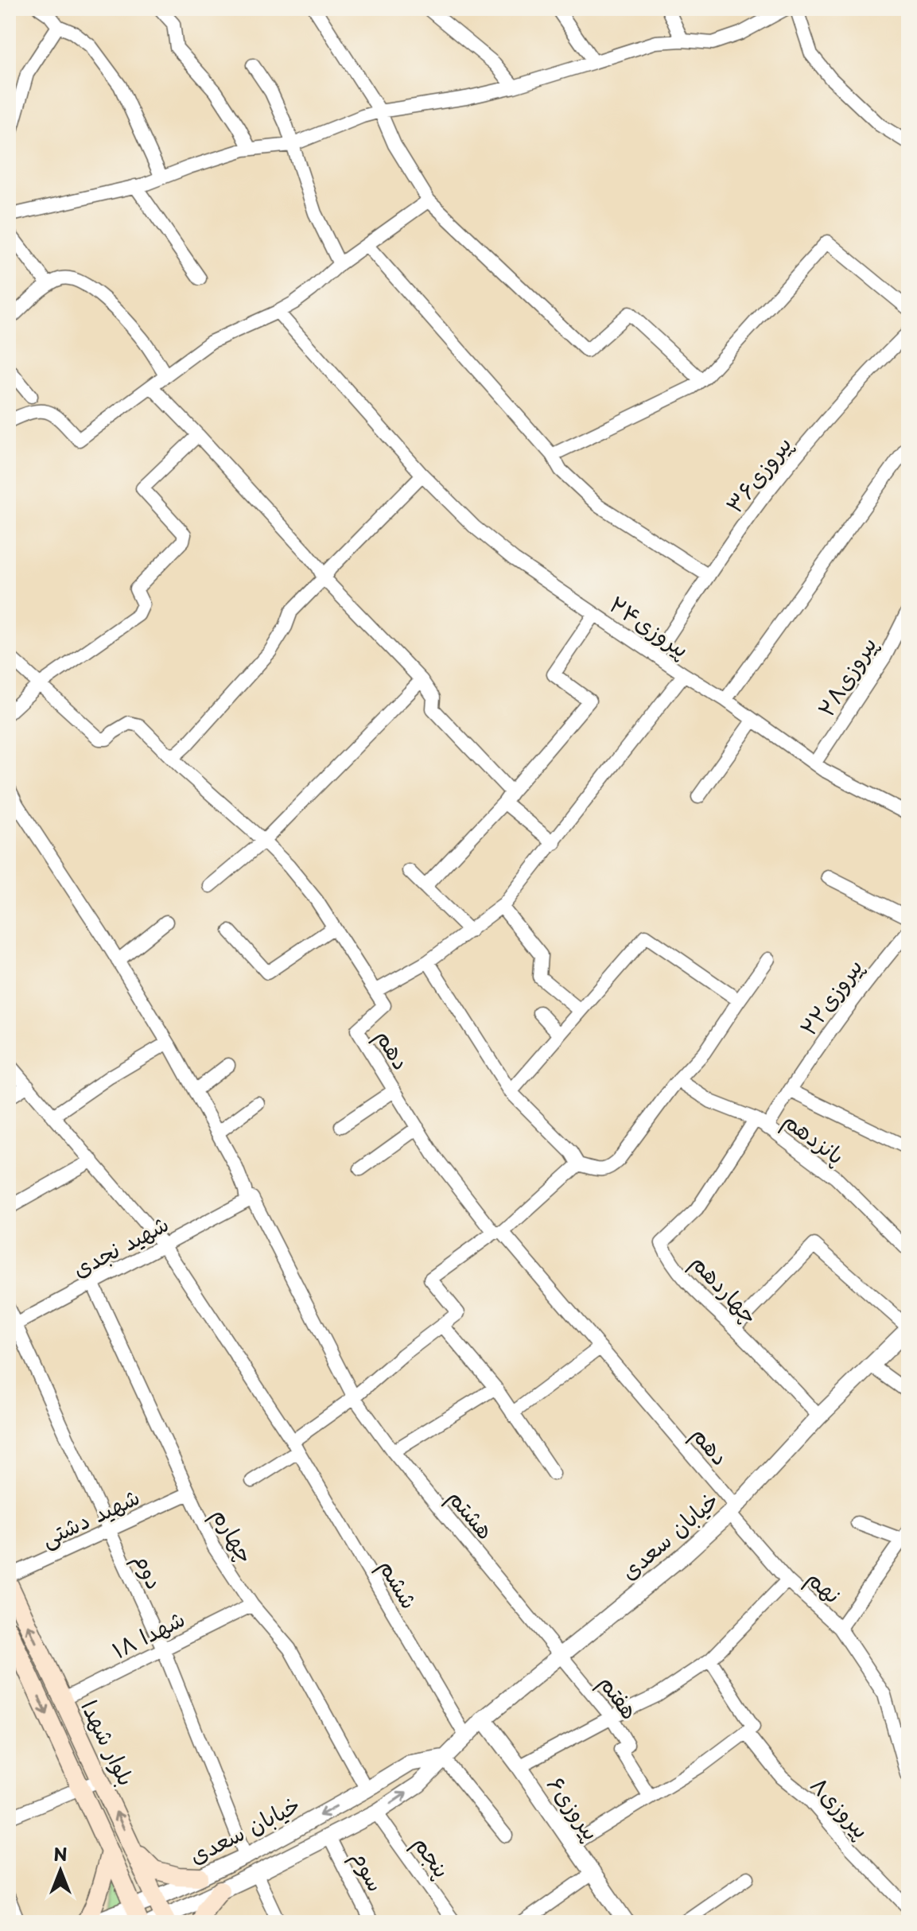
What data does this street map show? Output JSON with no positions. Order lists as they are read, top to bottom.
{
  "streets": {
    "main road": ["بلوار شهدا"],
    "street": [
      "پیروزی۳۶",
      "پیروزی۲۴",
      "پیروزی۲۸",
      "پیروزی۲۲",
      "دهم",
      "پانزدهم",
      "شهید نجدی",
      "چهاردهم",
      "هشتم",
      "شهید دشتی",
      "چهارم",
      "خیابان سعدی",
      "دوم",
      "ششم",
      "نهم",
      "شهدا ۱۸",
      "هفتم",
      "پیروزی۸",
      "پیروزی۶",
      "پنجم",
      "سوم"
    ]
  },
  "crossings": [
    ["پیروزی۳۶", "پیروزی۲۴"],
    ["پیروزی۲۴", "پیروزی۲۸"],
    ["پیروزی۲۲", "پانزدهم"],
    ["دهم", "خیابان سعدی"],
    ["دهم", "نهم"],
    ["پانزدهم", "چهاردهم"],
    ["شهید نجدی", "هشتم"],
    ["شهید نجدی", "چهارم"],
    ["شهید نجدی", "دوم"],
    ["شهید نجدی", "ششم"],
    ["چهاردهم", "خیابان سعدی"],
    ["هشتم", "خیابان سعدی"],
    ["هشتم", "هفتم"],
    ["شهید دشتی", "چهارم"],
    ["شهید دشتی", "دوم"],
    ["چهارم", "خیابان سعدی"],
    ["چهارم", "شهدا ۱۸"],
    ["خیابان سعدی", "دوم"],
    ["خیابان سعدی", "ششم"],
    ["خیابان سعدی", "نهم"],
    ["خیابان سعدی", "هفتم"],
    ["خیابان سعدی", "بلوار شهدا"],
    ["خیابان سعدی", "پیروزی۶"],
    ["خیابان سعدی", "پنجم"],
    ["خیابان سعدی", "سوم"],
    ["دوم", "شهدا ۱۸"],
    ["شهدا ۱۸", "بلوار شهدا"]
  ],
  "north": "top"
}
